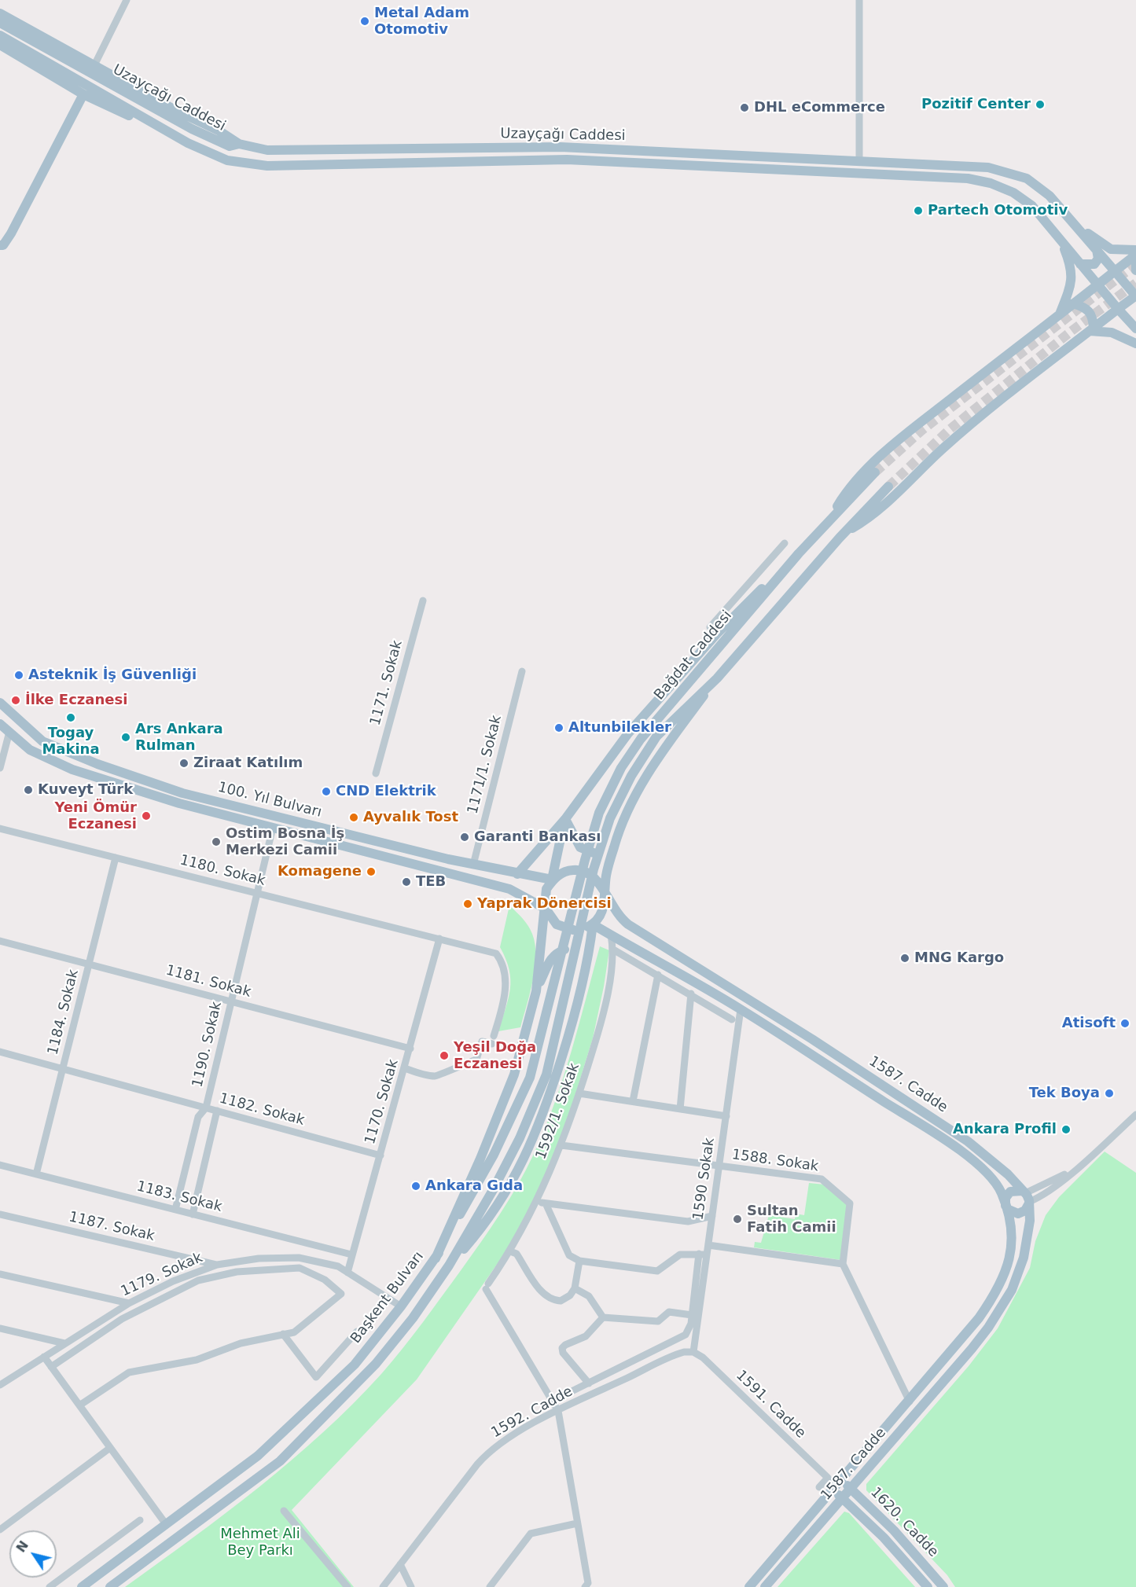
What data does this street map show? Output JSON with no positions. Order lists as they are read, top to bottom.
{
  "streets": {
    "main road": [
      "Uzayçağı Caddesi",
      "Bağdat Caddesi",
      "100. Yıl Bulvarı",
      "1587. Cadde",
      "Başkent Bulvarı",
      "1620. Cadde"
    ],
    "street": [
      "1171. Sokak",
      "1171/1. Sokak",
      "1180. Sokak",
      "1181. Sokak",
      "1184. Sokak",
      "1190. Sokak",
      "1170. Sokak",
      "1182. Sokak",
      "1592/1. Sokak",
      "1588. Sokak",
      "1590 Sokak",
      "1183. Sokak",
      "1187. Sokak",
      "1179. Sokak",
      "1591. Cadde",
      "1592. Cadde"
    ]
  },
  "crossings": [
    ["Bağdat Caddesi", "Başkent Bulvarı"],
    ["1171/1. Sokak", "100. Yıl Bulvarı"],
    ["100. Yıl Bulvarı", "1190. Sokak"],
    ["100. Yıl Bulvarı", "1587. Cadde"],
    ["1180. Sokak", "1184. Sokak"],
    ["1180. Sokak", "1190. Sokak"],
    ["1180. Sokak", "1170. Sokak"],
    ["1181. Sokak", "1184. Sokak"],
    ["1181. Sokak", "1190. Sokak"],
    ["1181. Sokak", "1170. Sokak"],
    ["1184. Sokak", "1182. Sokak"],
    ["1184. Sokak", "1183. Sokak"],
    ["1190. Sokak", "1182. Sokak"],
    ["1190. Sokak", "1183. Sokak"],
    ["1587. Cadde", "1592/1. Sokak"],
    ["1587. Cadde", "1590 Sokak"],
    ["1587. Cadde", "1620. Cadde"],
    ["1170. Sokak", "1182. Sokak"],
    ["1170. Sokak", "1183. Sokak"],
    ["1170. Sokak", "1179. Sokak"],
    ["1592/1. Sokak", "1588. Sokak"],
    ["1588. Sokak", "1590 Sokak"],
    ["1590 Sokak", "1591. Cadde"],
    ["1590 Sokak", "1592. Cadde"],
    ["1187. Sokak", "1179. Sokak"],
    ["1179. Sokak", "Başkent Bulvarı"],
    ["1591. Cadde", "1592. Cadde"]
  ],
  "parks": ["Mehmet Ali Bey Parkı"],
  "places": [
    "Metal Adam Otomotiv",
    "Pozitif Center",
    "DHL eCommerce",
    "Partech Otomotiv",
    "Asteknik İş Güvenliği",
    "İlke Eczanesi",
    "Togay Makina",
    "Altunbilekler",
    "Ars Ankara Rulman",
    "Ziraat Katılım",
    "Kuveyt Türk",
    "CND Elektrik",
    "Yeni Ömür Eczanesi",
    "Ayvalık Tost",
    "Garanti Bankası",
    "Ostim Bosna İş Merkezi Camii",
    "Komagene",
    "TEB",
    "Yaprak Dönercisi",
    "MNG Kargo",
    "Atisoft",
    "Yeşil Doğa Eczanesi",
    "Tek Boya",
    "Ankara Profil",
    "Ankara Gıda",
    "Sultan Fatih Camii"
  ],
  "north": "top left"
}
